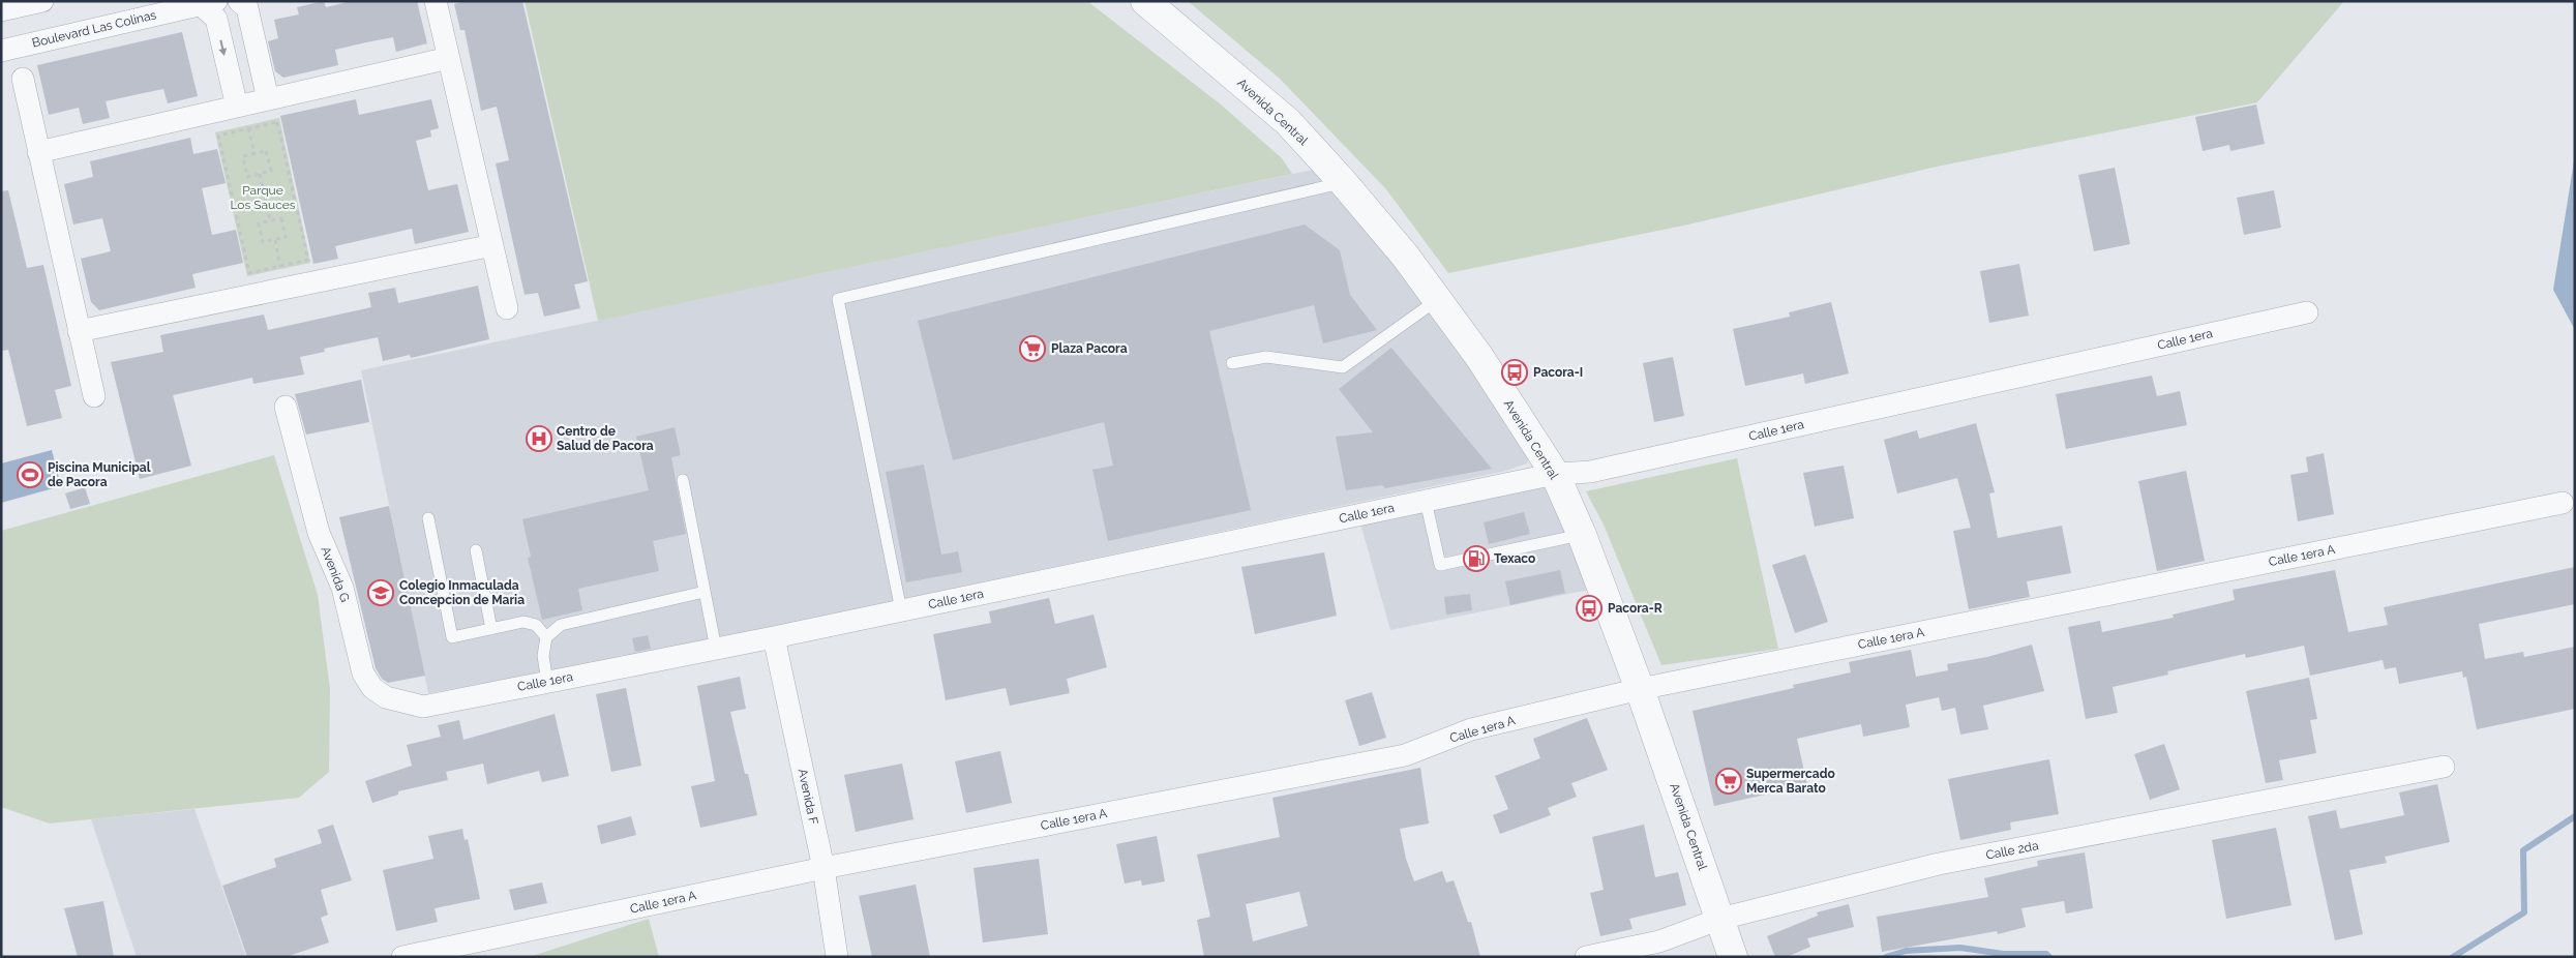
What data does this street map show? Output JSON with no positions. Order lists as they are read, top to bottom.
{
  "streets": {
    "street": [
      "Boulevard Las Colinas",
      "Avenida Central",
      "Calle 1era",
      "Calle 1era A",
      "Avenida G",
      "Avenida F",
      "Calle 2da"
    ]
  },
  "crossings": [
    ["Avenida Central", "Calle 1era"],
    ["Avenida Central", "Calle 1era A"],
    ["Avenida Central", "Calle 2da"],
    ["Calle 1era", "Avenida G"],
    ["Calle 1era", "Avenida F"],
    ["Calle 1era A", "Avenida F"]
  ],
  "parks": ["Parque Los Sauces"],
  "places": {
    "supermarket": ["Plaza Pacora", "Supermercado Merca Barato"],
    "bus stop": ["Pacora-I", "Pacora-R"],
    "hospital": ["Centro de Salud de Pacora"],
    "sports": ["Piscina Municipal de Pacora"],
    "fuel station": ["Texaco"],
    "school or university": ["Colegio Inmaculada Concepcion de Maria"]
  }
}
